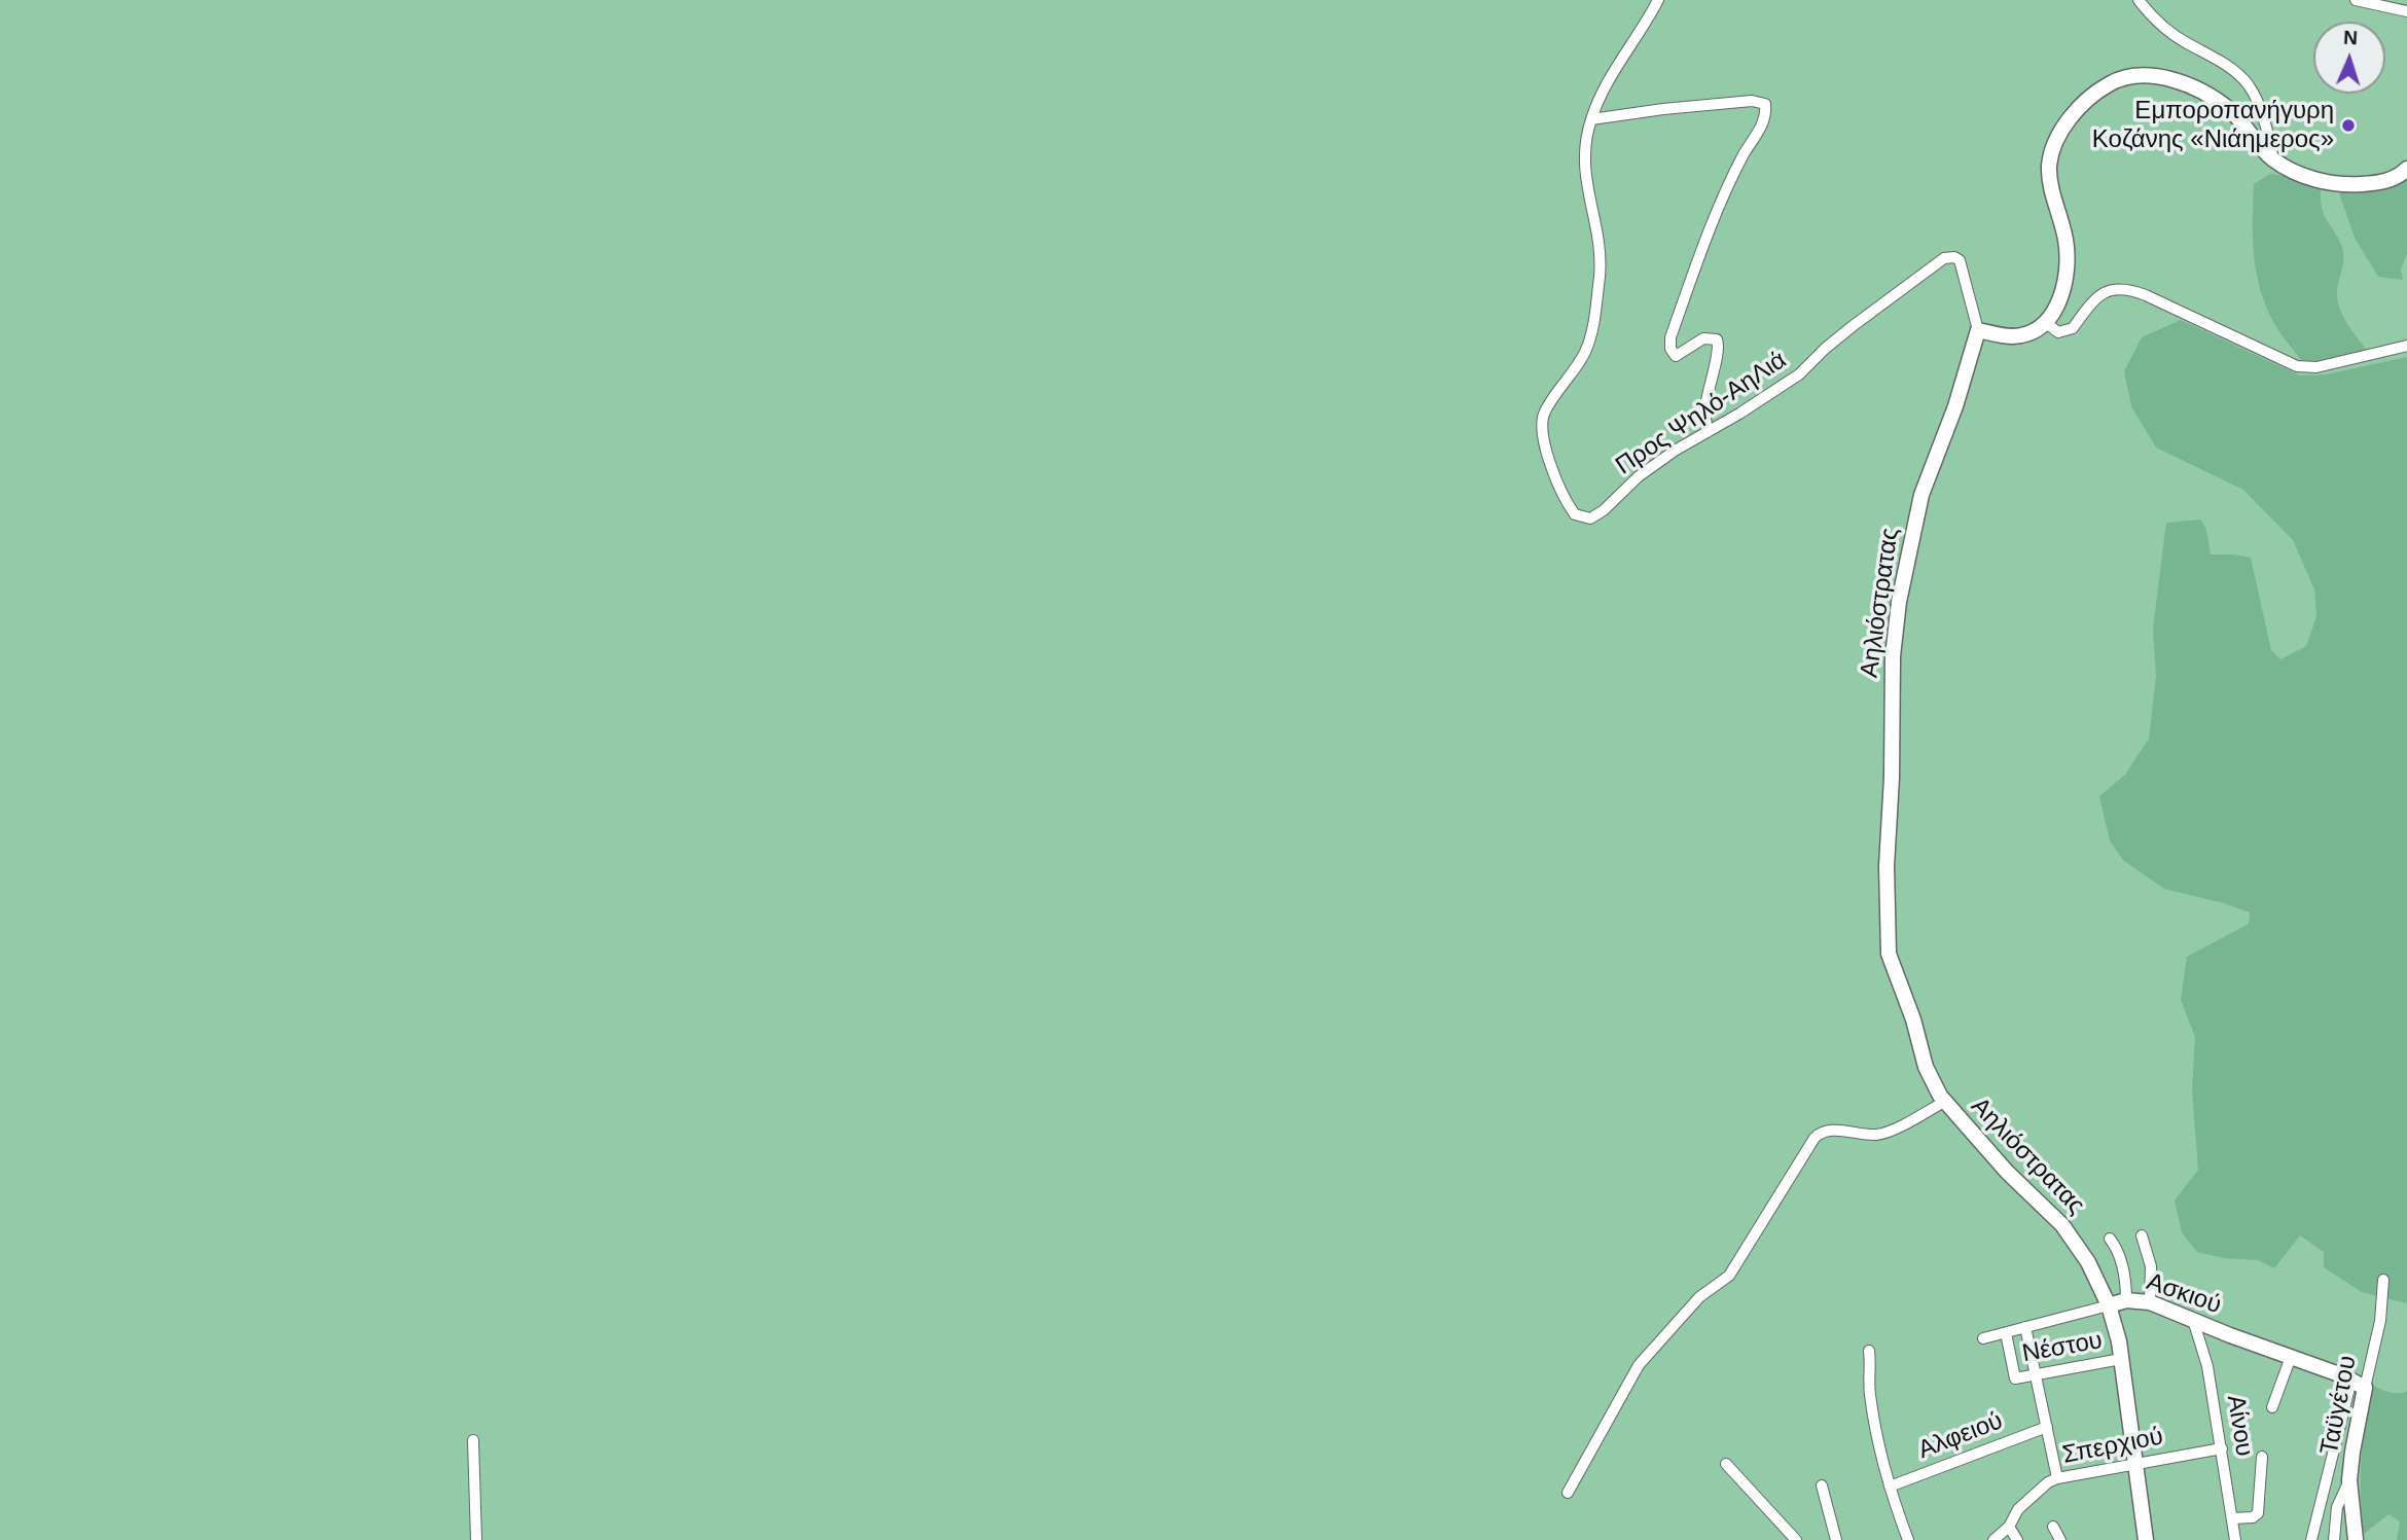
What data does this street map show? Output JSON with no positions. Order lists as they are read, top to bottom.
{
  "streets": {
    "street": [
      "Προς Ψηλό-ΑηΛιά",
      "Αηλιόστρατας",
      "Ασκιού",
      "Νέστου",
      "Ταϋγέτου",
      "Αίνου",
      "Αλφειού",
      "Σπερχιού"
    ]
  },
  "crossings": [
    ["Προς Ψηλό-ΑηΛιά", "Αηλιόστρατας"],
    ["Αηλιόστρατας", "Ασκιού"],
    ["Αηλιόστρατας", "Νέστου"],
    ["Αηλιόστρατας", "Σπερχιού"],
    ["Ασκιού", "Νέστου"],
    ["Ασκιού", "Ταϋγέτου"],
    ["Ασκιού", "Αίνου"],
    ["Αίνου", "Σπερχιού"]
  ],
  "places": ["Εμποροπανήγυρη Κοζάνης «Νιάημερος»"],
  "north": "top"
}
